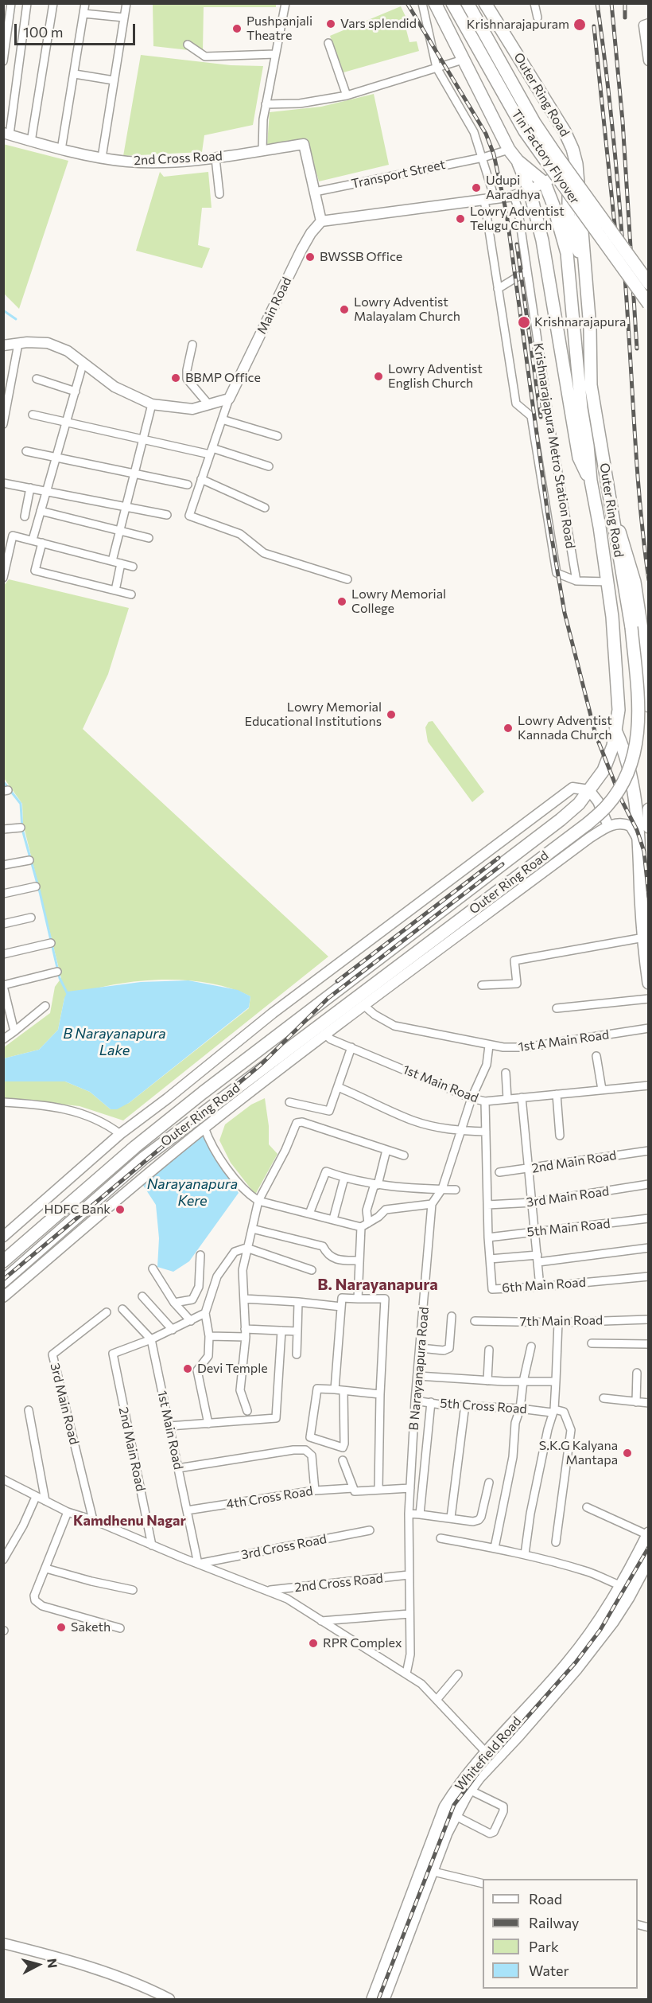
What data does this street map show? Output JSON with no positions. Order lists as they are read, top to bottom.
{
  "streets": {
    "main road": ["Outer Ring Road", "Tin Factory Flyover", "Whitefield Road"],
    "street": [
      "2nd Cross Road",
      "Transport Street",
      "Main Road",
      "Krishnarajapura Metro Station Road",
      "1st A Main Road",
      "1st Main Road",
      "2nd Main Road",
      "3rd Main Road",
      "5th Main Road",
      "6th Main Road",
      "7th Main Road",
      "B Narayanapura Road",
      "5th Cross Road",
      "4th Cross Road",
      "3rd Cross Road"
    ]
  },
  "crossings": [
    ["Outer Ring Road", "Transport Street"],
    ["2nd Cross Road", "Transport Street"],
    ["2nd Cross Road", "Main Road"],
    ["2nd Cross Road", "B Narayanapura Road"],
    ["1st A Main Road", "B Narayanapura Road"],
    ["1st Main Road", "2nd Main Road"],
    ["1st Main Road", "6th Main Road"],
    ["1st Main Road", "B Narayanapura Road"],
    ["1st Main Road", "4th Cross Road"],
    ["1st Main Road", "3rd Cross Road"],
    ["3rd Main Road", "6th Main Road"],
    ["5th Main Road", "6th Main Road"],
    ["B Narayanapura Road", "5th Cross Road"]
  ],
  "districts": ["B. Narayanapura", "Kamdhenu Nagar"],
  "water": ["B Narayanapura Lake", "Narayanapura Kere"],
  "places": [
    "Vars splendid",
    "Krishnarajapuram",
    "Pushpanjali Theatre",
    "Udupi Aaradhya",
    "Lowry Adventist Telugu Church",
    "BWSSB Office",
    "Lowry Adventist Malayalam Church",
    "Krishnarajapura",
    "Lowry Adventist English Church",
    "BBMP Office",
    "Lowry Memorial College",
    "Lowry Memorial Educational Institutions",
    "Lowry Adventist Kannada Church",
    "HDFC Bank",
    "Devi Temple",
    "S.K.G Kalyana Mantapa",
    "Saketh",
    "RPR Complex"
  ],
  "legend": [
    "Road",
    "Railway",
    "Park",
    "Water"
  ],
  "scale_bar": "100 m",
  "north": "right"
}
